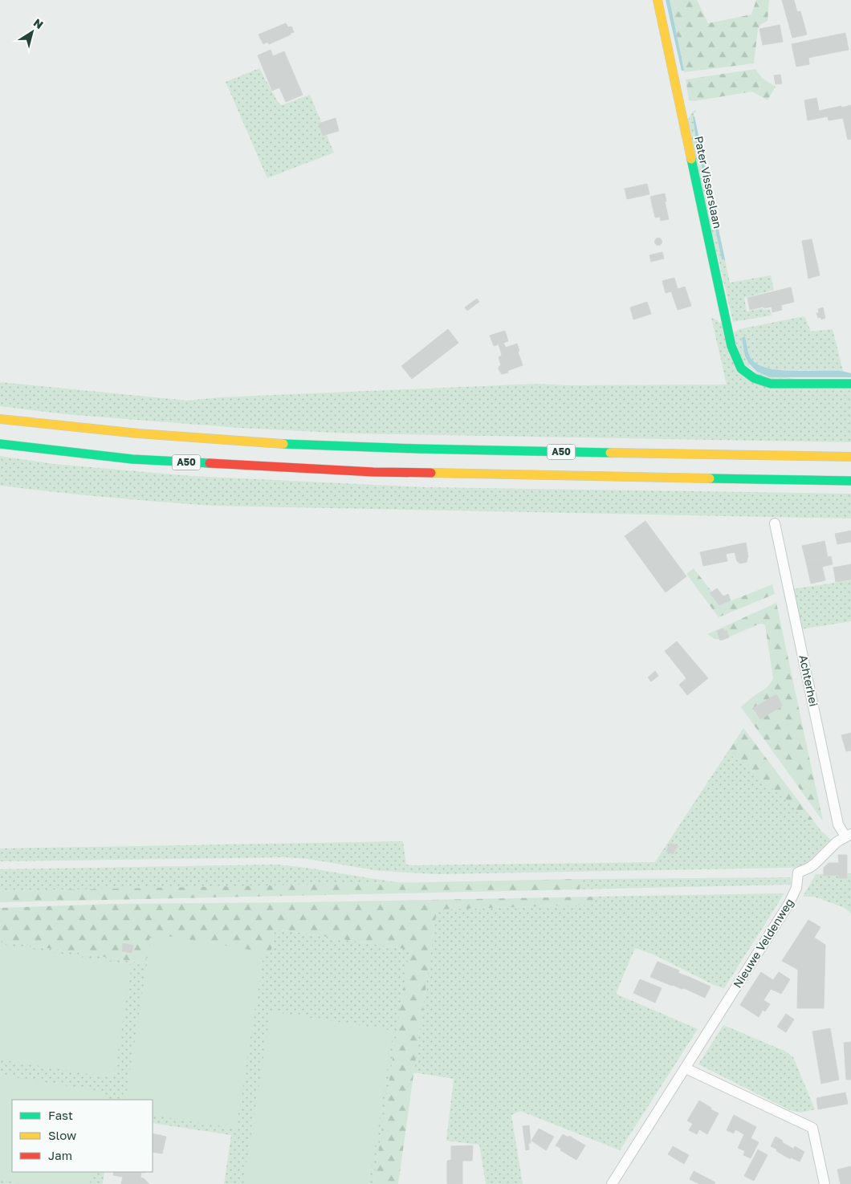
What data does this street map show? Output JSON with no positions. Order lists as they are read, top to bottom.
{
  "streets": {
    "main road": ["Pater Visserslaan", "A50"],
    "street": ["Achterhei", "Nieuwe Veldenweg"]
  },
  "crossings": [
    ["Achterhei", "Nieuwe Veldenweg"]
  ],
  "legend": ["Fast", "Slow", "Jam"],
  "north": "top right"
}
